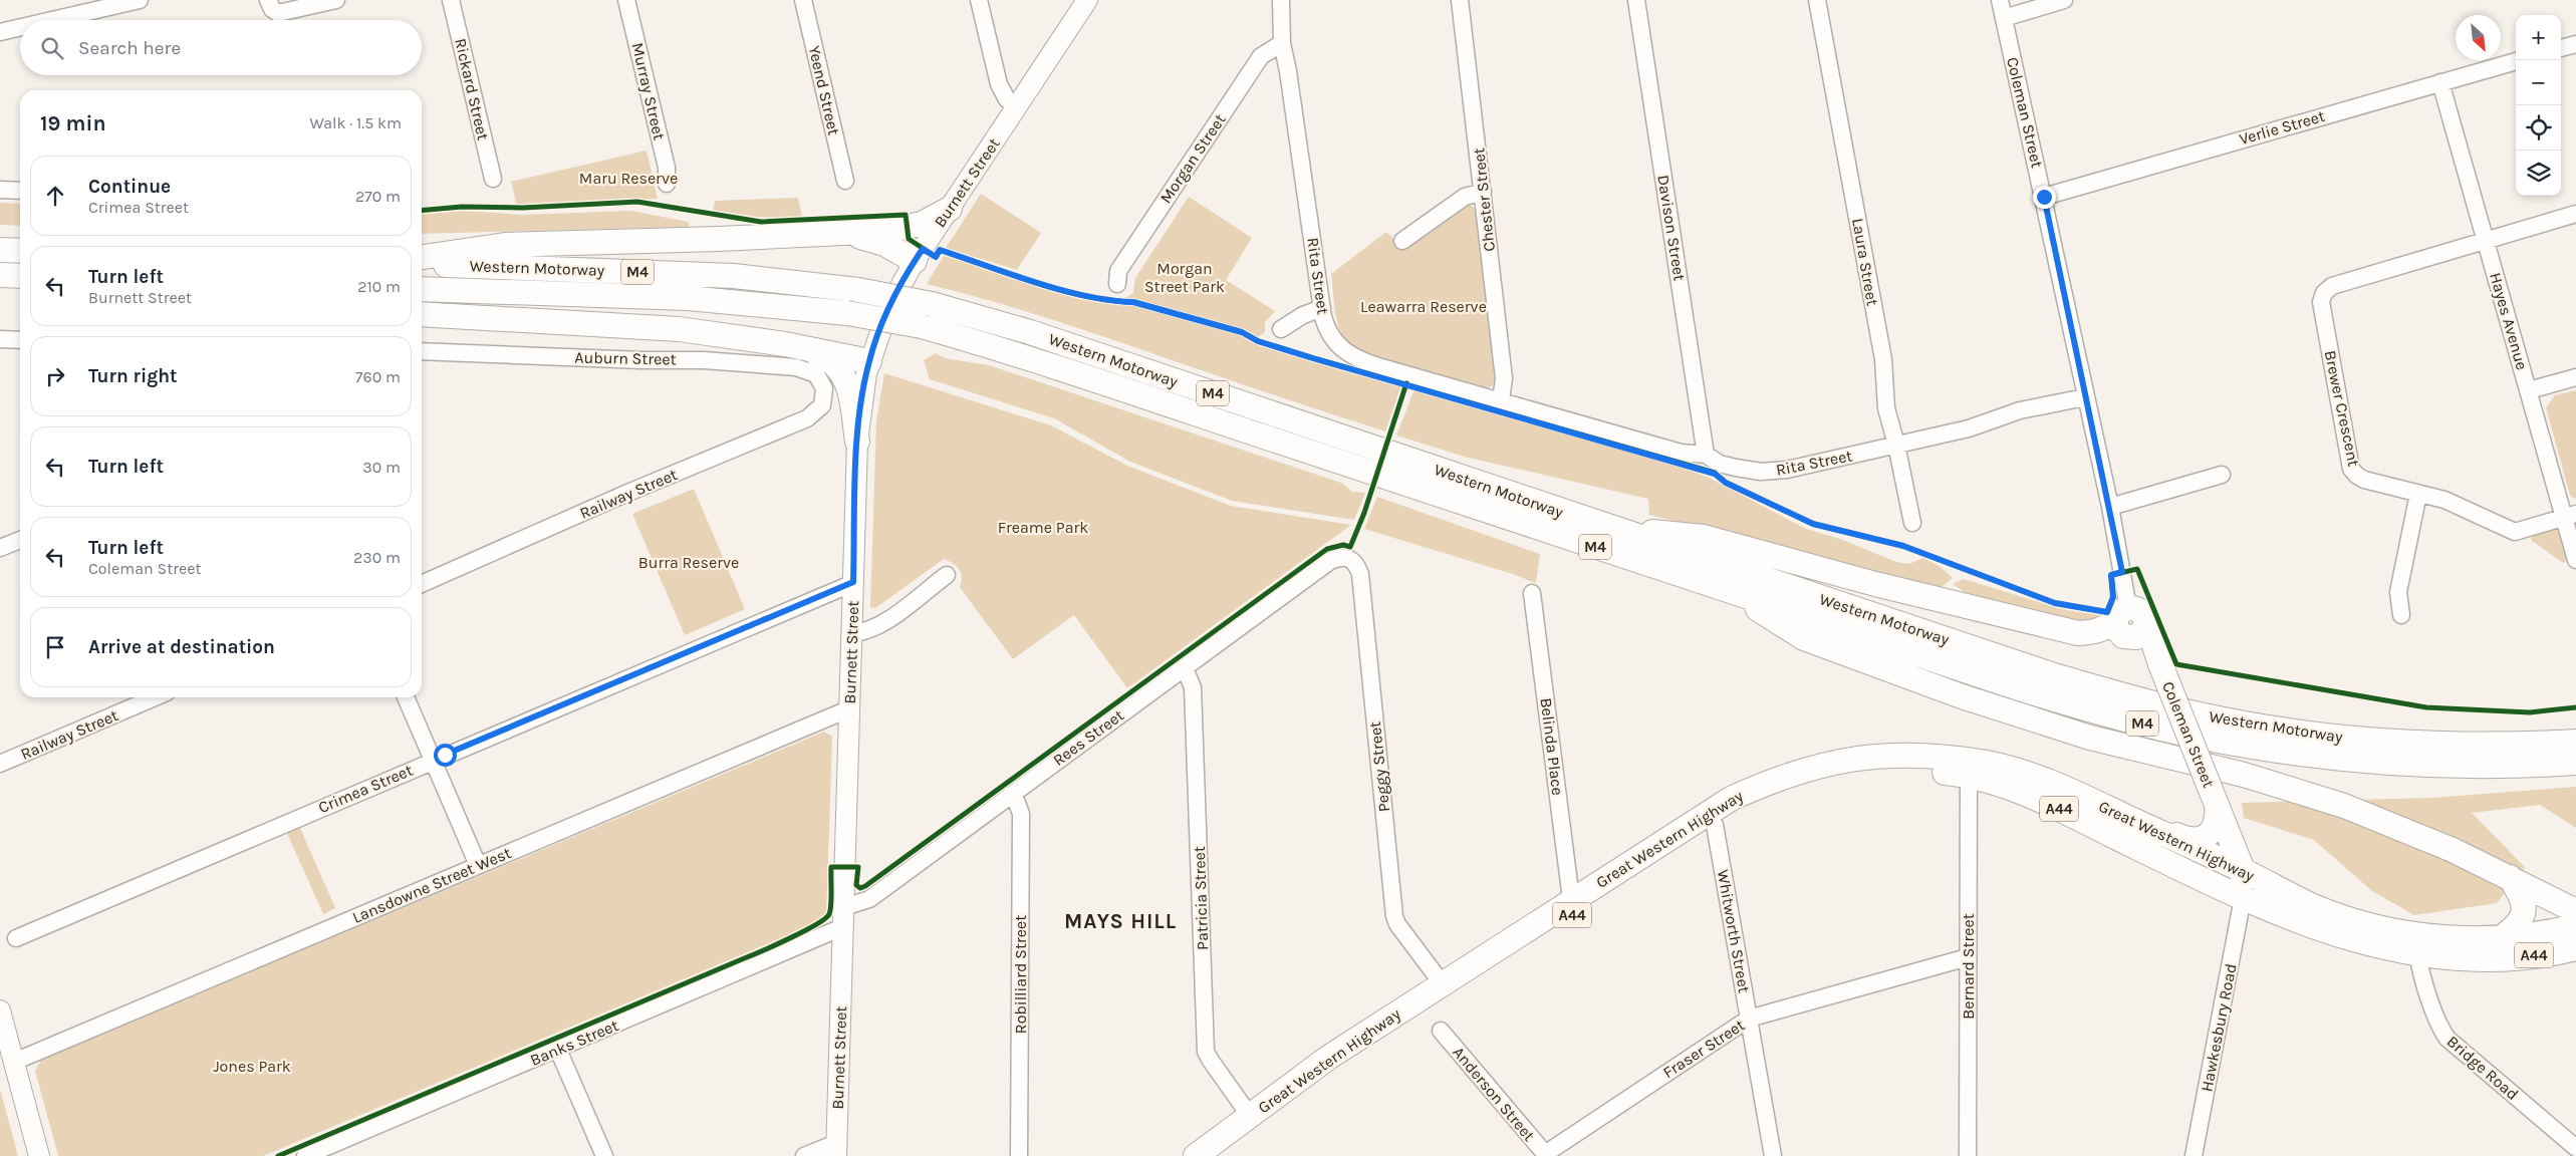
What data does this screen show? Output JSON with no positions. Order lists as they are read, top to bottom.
{
  "streets": {
    "highway": [
      "Coleman Street",
      "Western Motorway",
      "M4",
      "A44",
      "Great Western Highway"
    ],
    "main road": ["Burnett Street"],
    "street": [
      "Rickard Street",
      "Yeend Street",
      "Murray Street",
      "Verlie Street",
      "Morgan Street",
      "Chester Street",
      "Davison Street",
      "Laura Street",
      "Rita Street",
      "Hayes Avenue",
      "Auburn Street",
      "Brewer Crescent",
      "Railway Street",
      "Rees Street",
      "Belinda Place",
      "Peggy Street",
      "Crimea Street",
      "Lansdowne Street West",
      "Patricia Street",
      "Whitworth Street",
      "Bernard Street",
      "Robilliard Street",
      "Hawkesbury Road",
      "Banks Street",
      "Fraser Street",
      "Bridge Road",
      "Anderson Street"
    ]
  },
  "crossings": [
    ["Coleman Street", "Verlie Street"],
    ["Coleman Street", "M4"],
    ["Coleman Street", "Rita Street"],
    ["Coleman Street", "Great Western Highway"],
    ["Coleman Street", "Hawkesbury Road"],
    ["Verlie Street", "Hayes Avenue"],
    ["Morgan Street", "Rita Street"],
    ["Burnett Street", "M4"],
    ["Burnett Street", "Rees Street"],
    ["Burnett Street", "Crimea Street"],
    ["Burnett Street", "Lansdowne Street West"],
    ["Burnett Street", "Banks Street"],
    ["Chester Street", "Rita Street"],
    ["Davison Street", "Rita Street"],
    ["Laura Street", "Rita Street"],
    ["Western Motorway", "M4"],
    ["Hayes Avenue", "Brewer Crescent"],
    ["Auburn Street", "Railway Street"],
    ["Rees Street", "Peggy Street"],
    ["Rees Street", "Patricia Street"],
    ["Rees Street", "Robilliard Street"],
    ["Belinda Place", "Great Western Highway"],
    ["Peggy Street", "Great Western Highway"],
    ["Great Western Highway", "Patricia Street"],
    ["Great Western Highway", "Whitworth Street"],
    ["Great Western Highway", "Bernard Street"],
    ["Great Western Highway", "Hawkesbury Road"],
    ["Great Western Highway", "Bridge Road"],
    ["Whitworth Street", "Fraser Street"],
    ["Bernard Street", "Fraser Street"],
    ["Fraser Street", "Anderson Street"]
  ],
  "districts": ["MAYS HILL"],
  "parks": [
    "Maru Reserve",
    "Morgan Street Park",
    "Leawarra Reserve",
    "Freame Park",
    "Burra Reserve",
    "Jones Park"
  ],
  "north": "bottom right",
  "page": {
    "map_buttons": ["+", "−"],
    "search": "Search here",
    "heading": ["19 min", "Walk · 1.5 km"],
    "list": [
      ["Continue", "Crimea Street", "270 m"],
      ["Turn left", "Burnett Street", "210 m"],
      ["Turn right", "760 m"],
      ["Turn left", "30 m"],
      ["Turn left", "Coleman Street", "230 m"],
      "Arrive at destination"
    ]
  }
}
